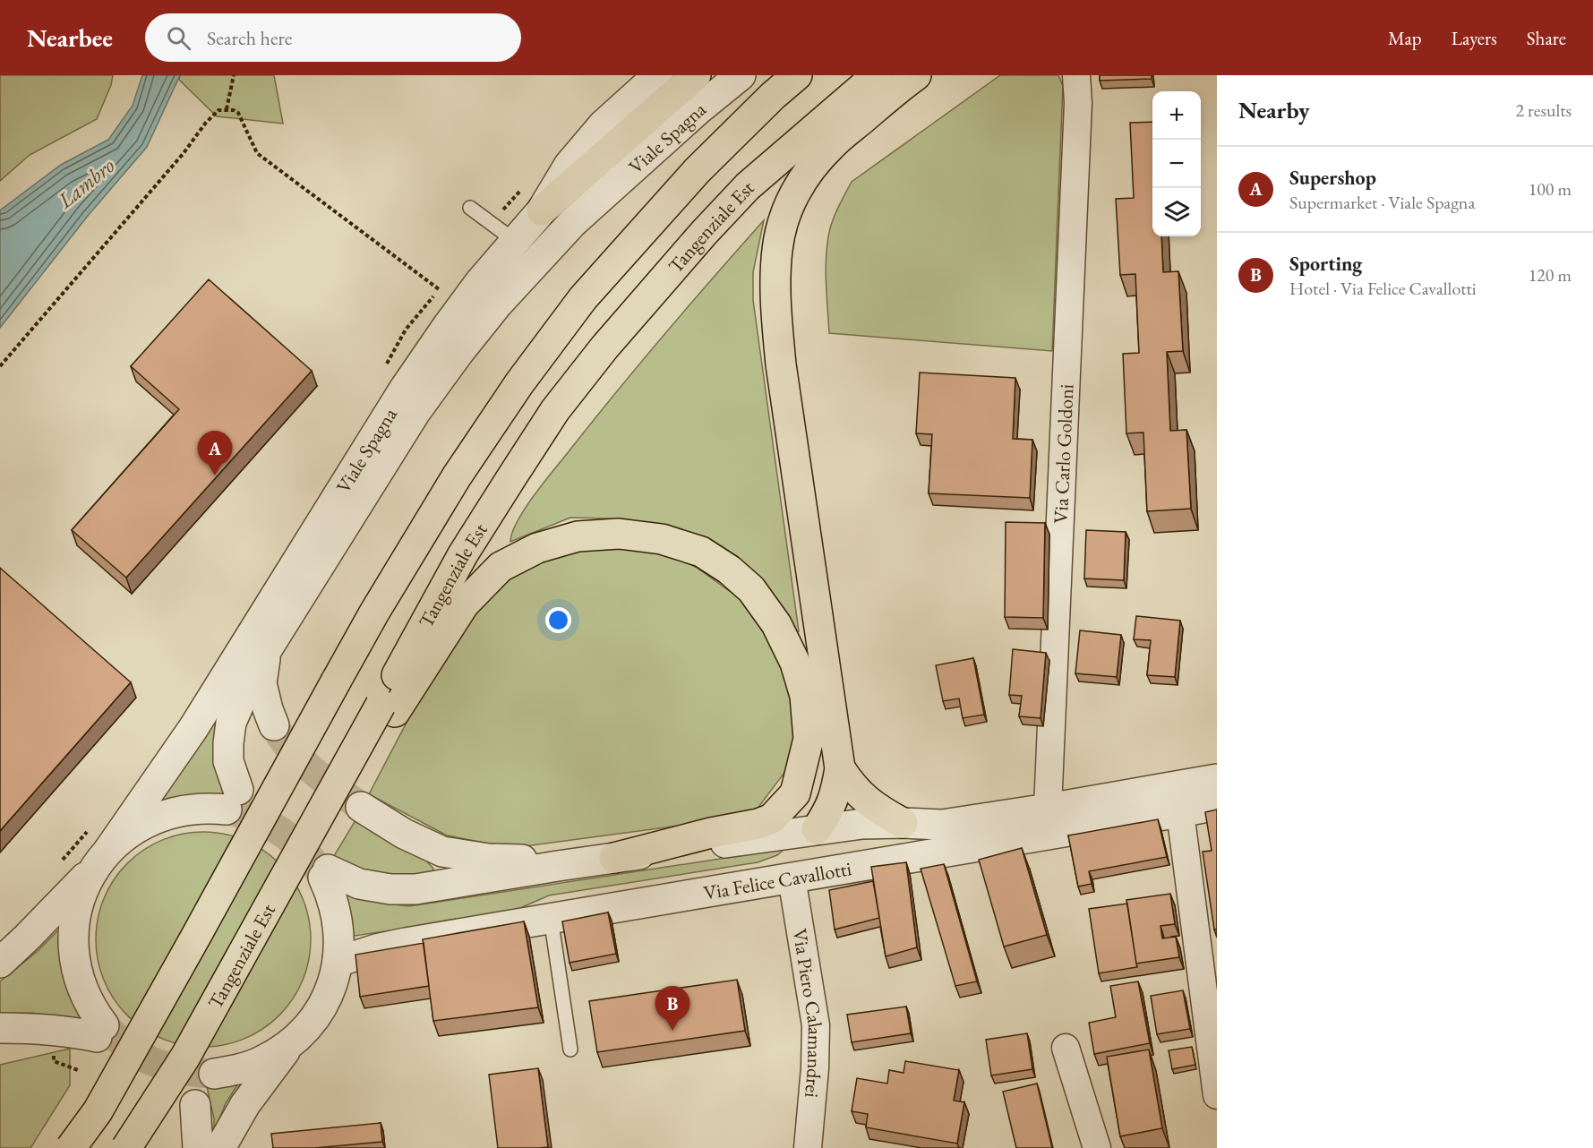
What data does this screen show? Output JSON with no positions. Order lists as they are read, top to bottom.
{
  "streets": {
    "highway": ["Tangenziale Est"],
    "street": [
      "Viale Spagna",
      "Via Carlo Goldoni",
      "Via Felice Cavallotti",
      "Via Piero Calamandrei"
    ]
  },
  "crossings": [
    ["Via Carlo Goldoni", "Via Felice Cavallotti"],
    ["Via Felice Cavallotti", "Via Piero Calamandrei"]
  ],
  "water": ["Lambro"],
  "page": {
    "header": "Nearbee",
    "search": "Search here",
    "nav": ["Map", "Layers", "Share"],
    "heading": ["Nearby", "2 results"],
    "map_buttons": ["+", "−"],
    "list": [
      {
        "mark": "A",
        "name": "Supershop",
        "note": "Supermarket · Viale Spagna",
        "value": "100 m"
      },
      {
        "mark": "B",
        "name": "Sporting",
        "note": "Hotel · Via Felice Cavallotti",
        "value": "120 m"
      }
    ],
    "pins": ["A", "B"]
  }
}
